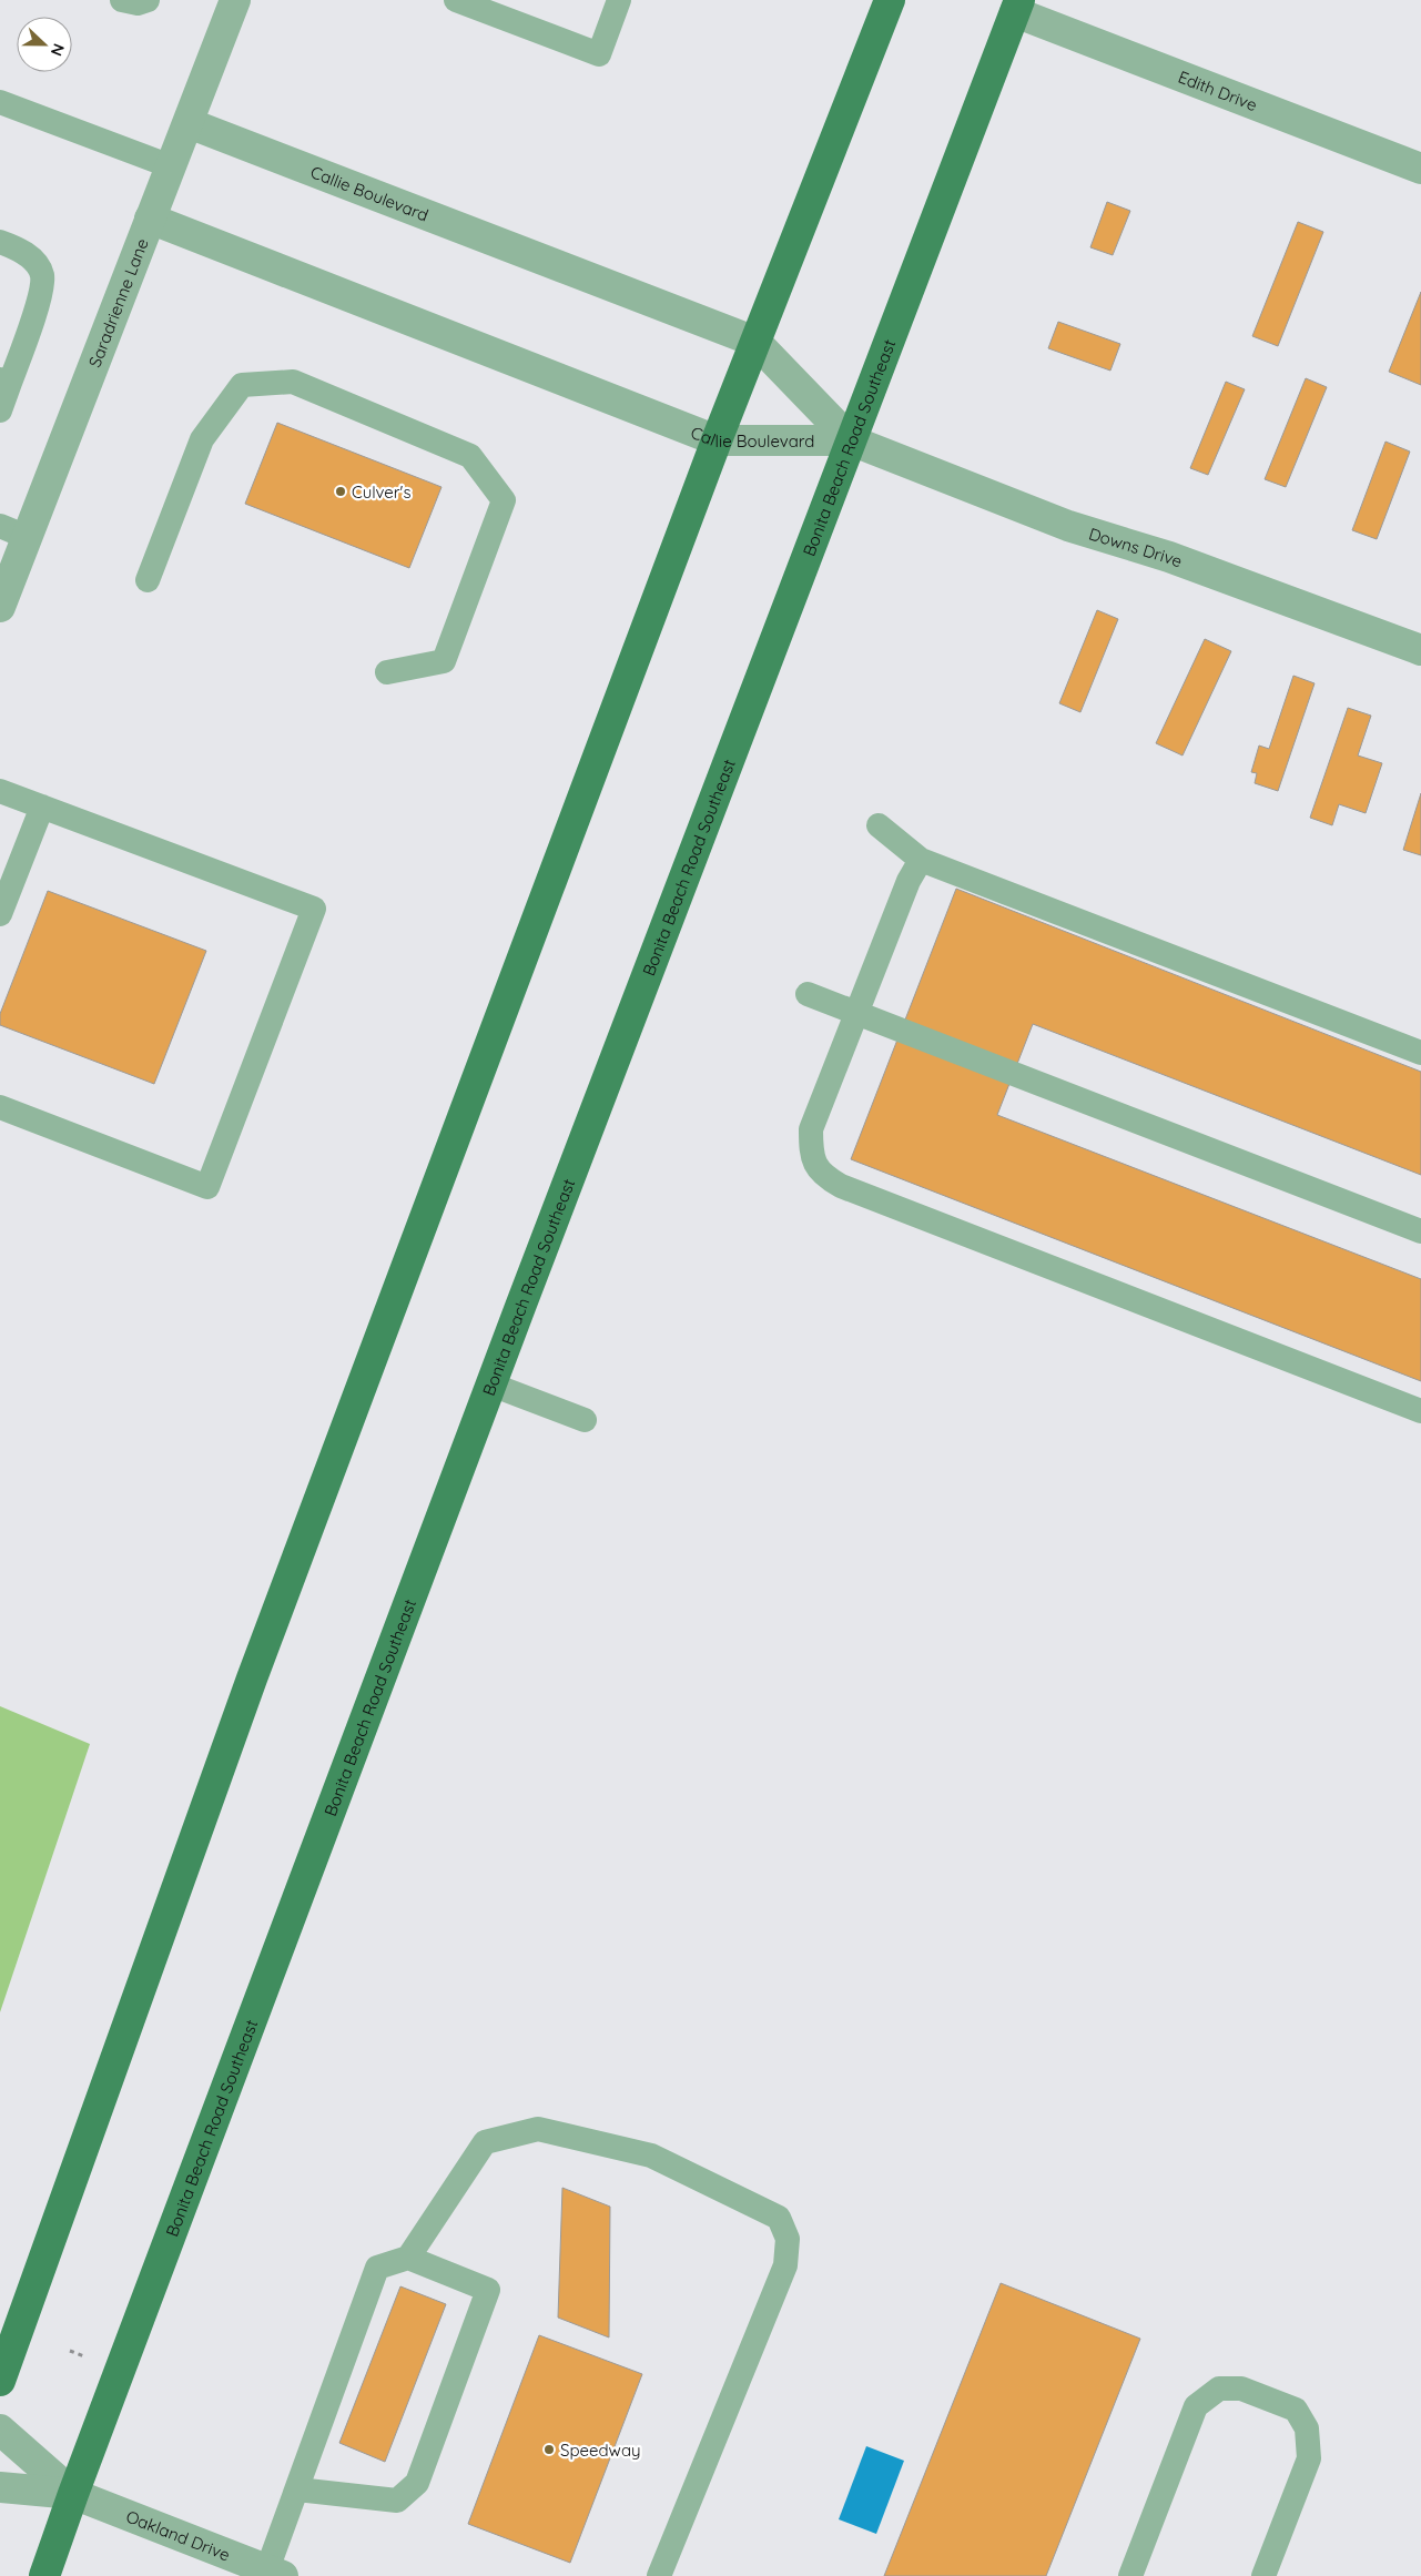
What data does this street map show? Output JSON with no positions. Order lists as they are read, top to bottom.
{
  "streets": {
    "main road": ["Bonita Beach Road Southeast"],
    "street": [
      "Edith Drive",
      "Callie Boulevard",
      "Saradrienne Lane",
      "Downs Drive",
      "Oakland Drive"
    ]
  },
  "crossings": [
    ["Edith Drive", "Bonita Beach Road Southeast"],
    ["Callie Boulevard", "Saradrienne Lane"],
    ["Callie Boulevard", "Bonita Beach Road Southeast"],
    ["Callie Boulevard", "Downs Drive"],
    ["Bonita Beach Road Southeast", "Downs Drive"],
    ["Bonita Beach Road Southeast", "Oakland Drive"]
  ],
  "places": ["Culver's", "Speedway"],
  "north": "right"
}
